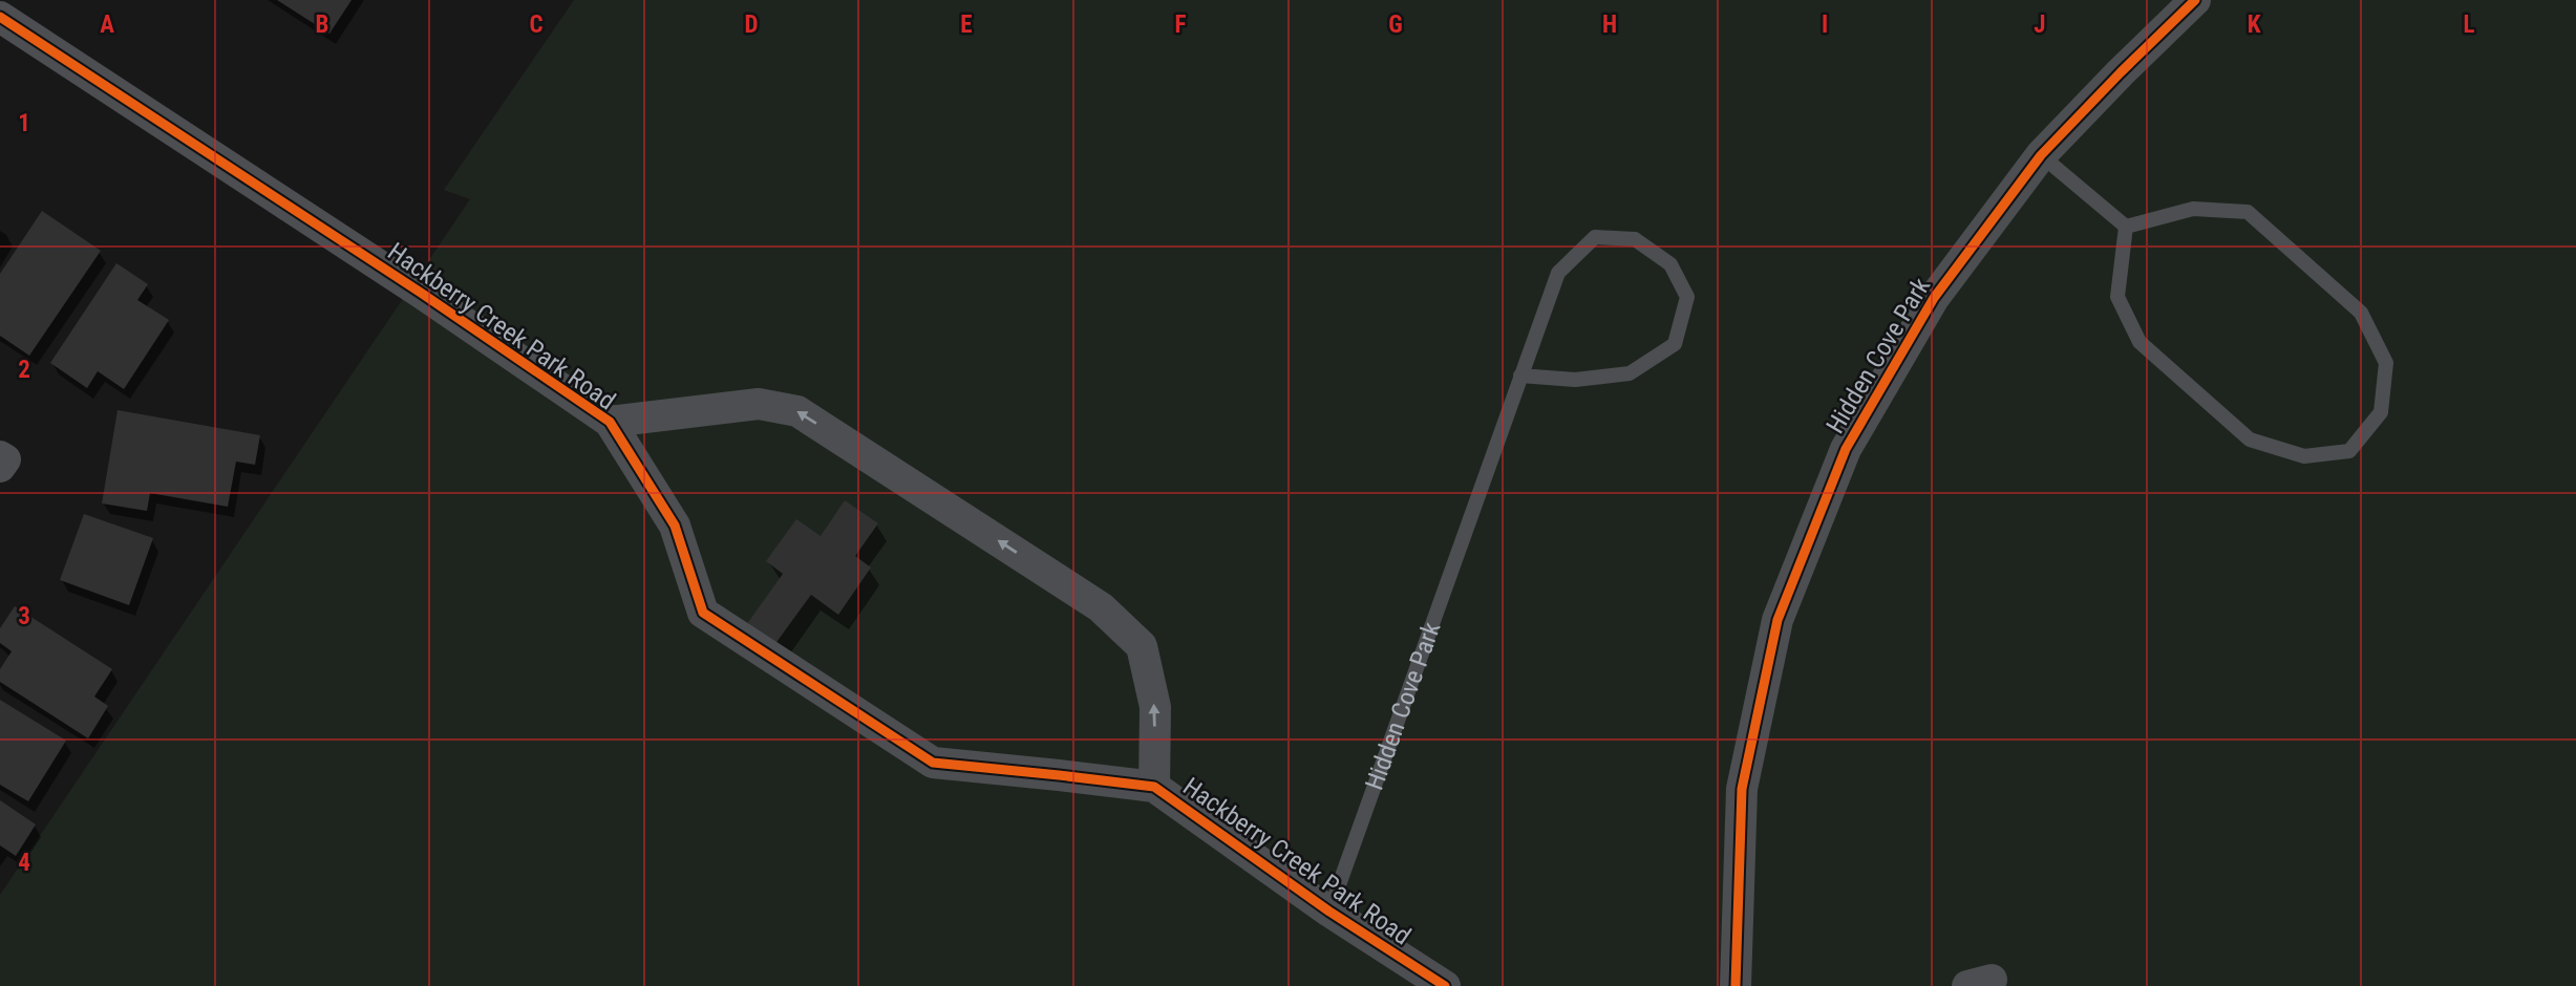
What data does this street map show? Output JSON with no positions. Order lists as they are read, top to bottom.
{
  "streets": {
    "street": ["Hackberry Creek Park Road", "Hidden Cove Park"]
  },
  "crossings": [
    ["Hackberry Creek Park Road", "Hidden Cove Park"]
  ],
  "grid": {
    "columns": [
      "A",
      "B",
      "C",
      "D",
      "E",
      "F",
      "G",
      "H",
      "I",
      "J",
      "K",
      "L"
    ],
    "rows": [
      "1",
      "2",
      "3",
      "4"
    ]
  }
}
